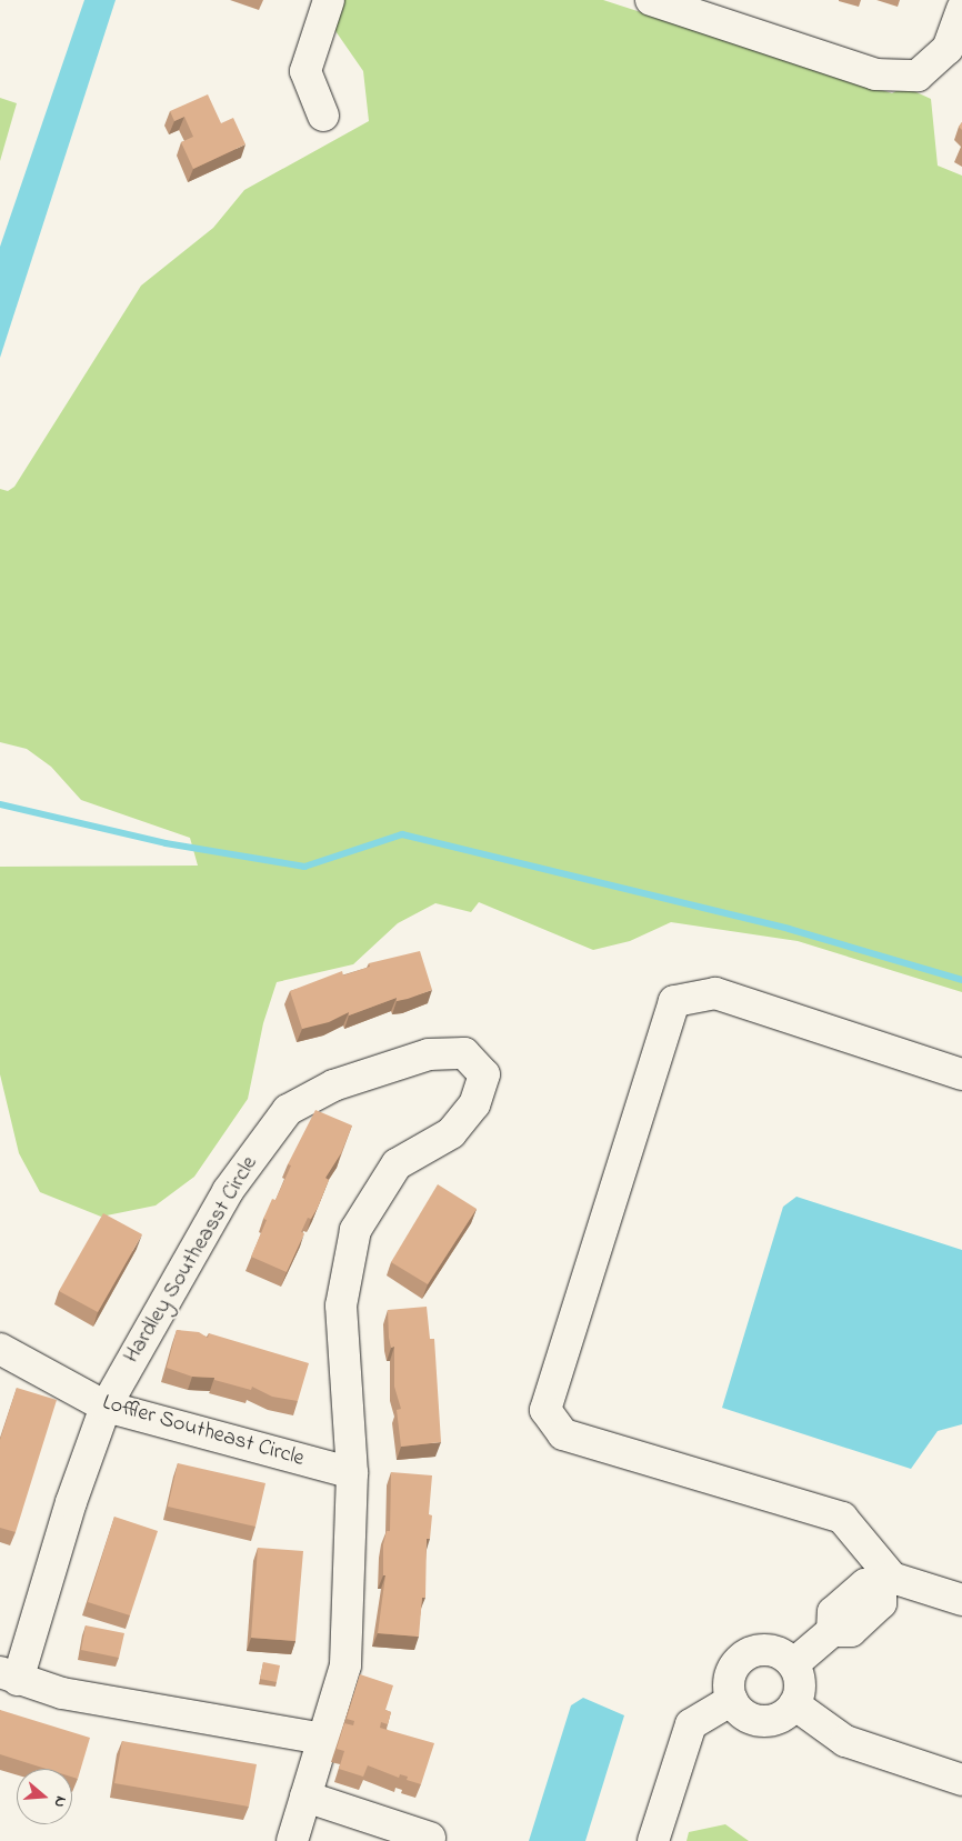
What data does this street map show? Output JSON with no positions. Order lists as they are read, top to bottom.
{
  "streets": {
    "street": ["Hardley Southeasst Circle", "Loffler Southeast Circle"]
  },
  "crossings": [
    ["Hardley Southeasst Circle", "Loffler Southeast Circle"]
  ],
  "north": "right"
}
